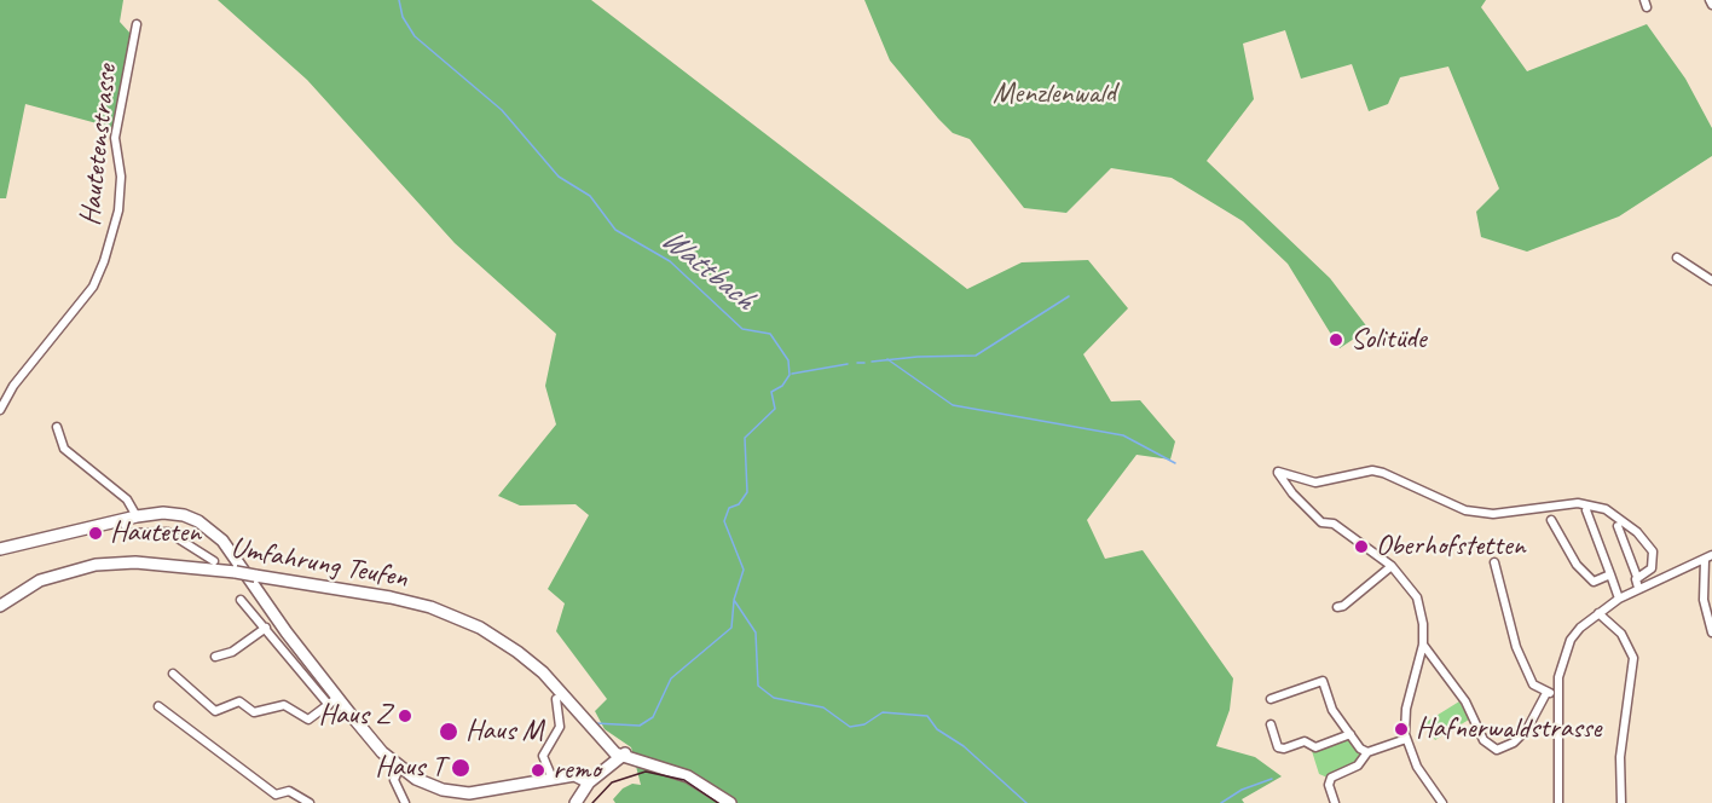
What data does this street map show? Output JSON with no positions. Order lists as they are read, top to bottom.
{
  "streets": {
    "street": ["Hautetenstrasse", "Umfahrung Teufen"]
  },
  "water": ["Wattbach"],
  "parks": ["Menzlenwald"],
  "places": [
    "Solitüde",
    "Hauteten",
    "Oberhofstetten",
    "Haus Z",
    "Hafnerwaldstrasse",
    "Haus M",
    "Haus T",
    "remo"
  ]
}
